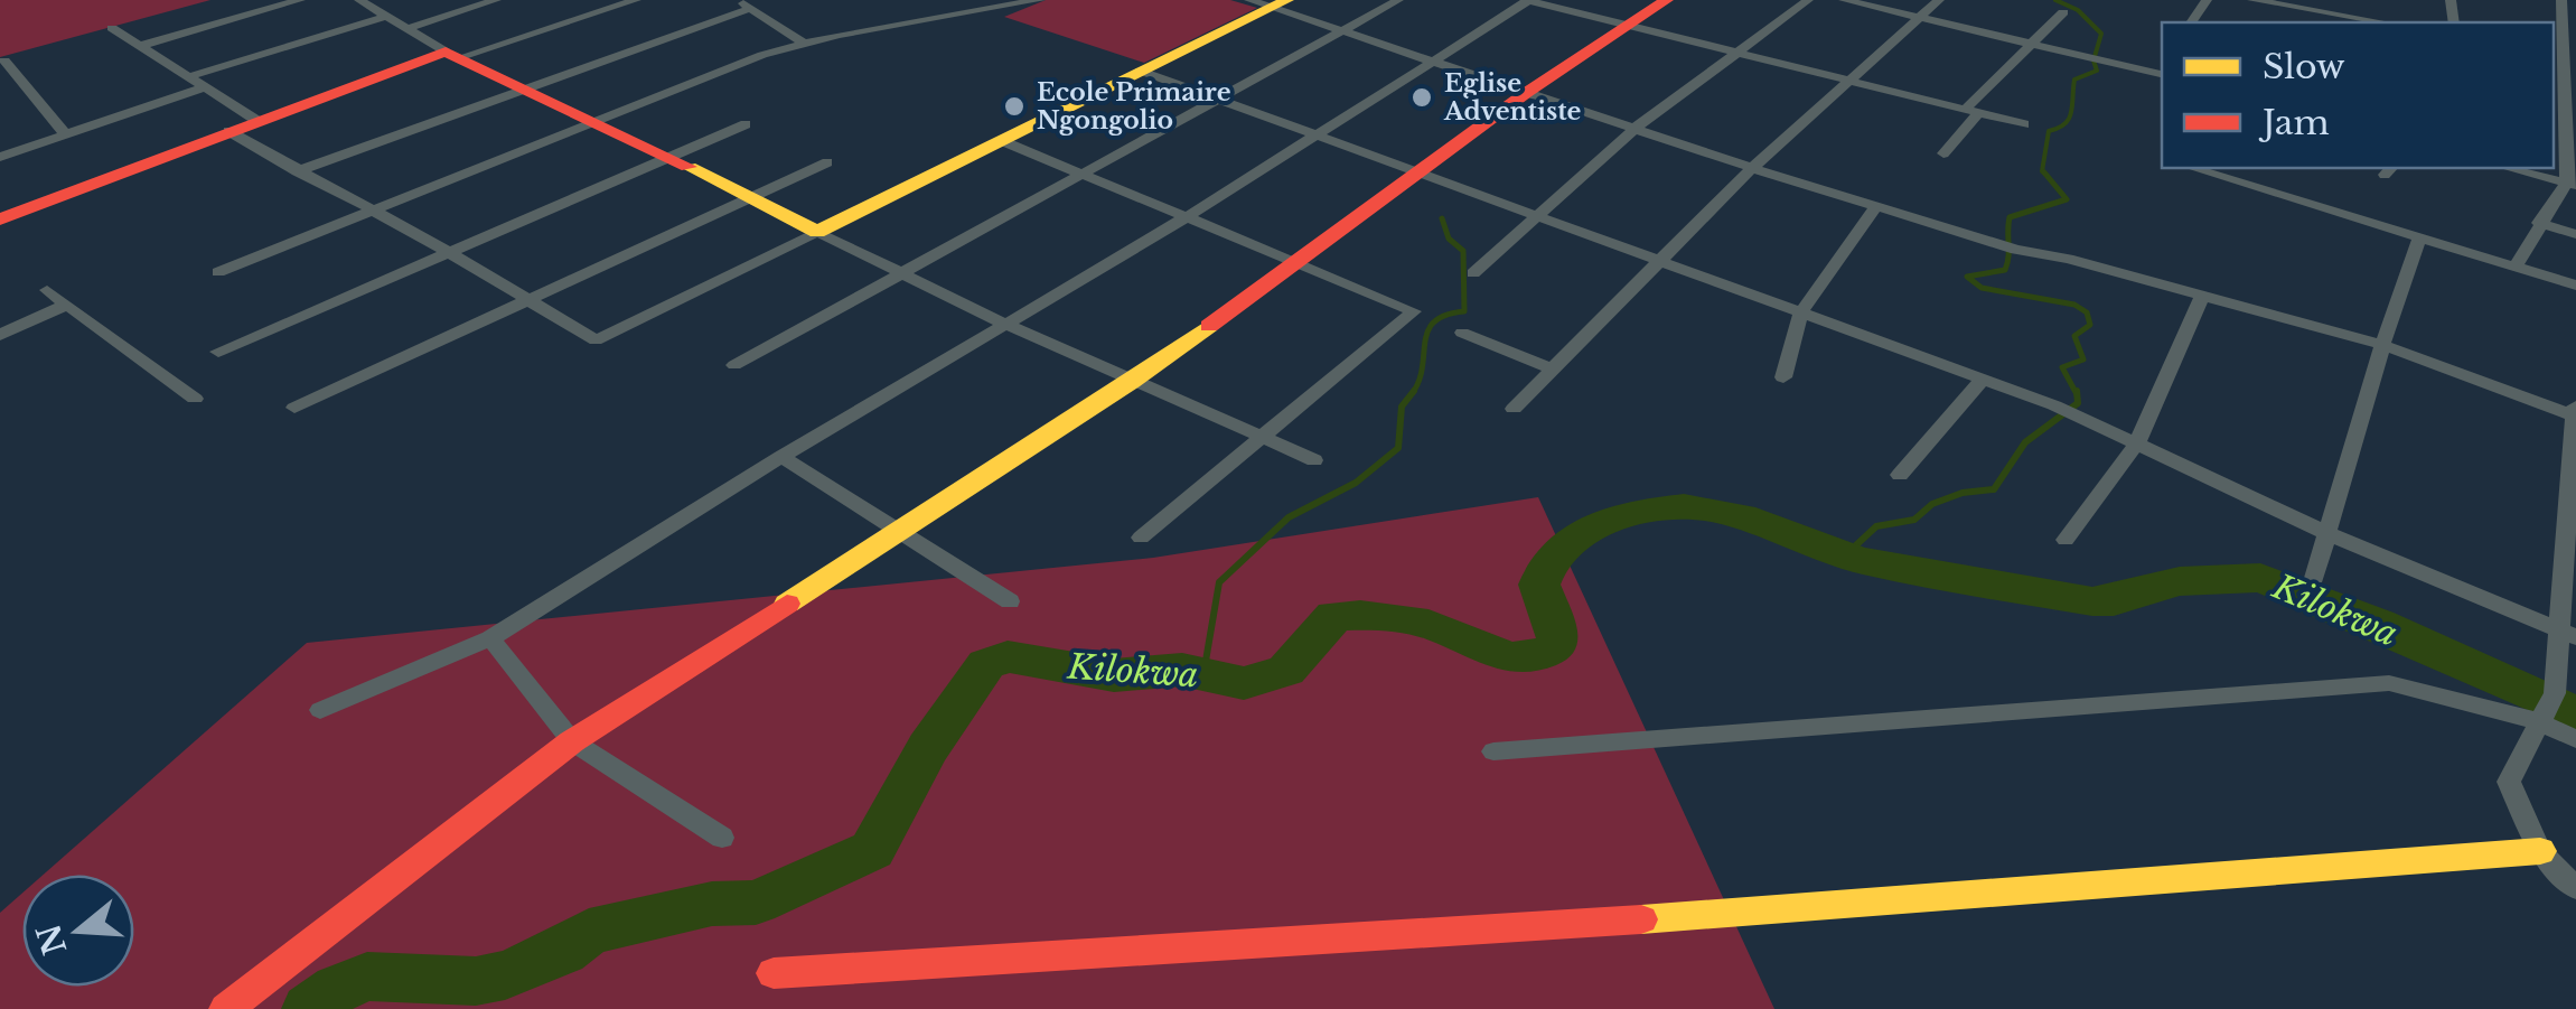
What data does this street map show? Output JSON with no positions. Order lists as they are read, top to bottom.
{
  "water": ["Kilokwa"],
  "places": ["Eglise Adventiste", "Ecole Primaire Ngongolio"],
  "legend": ["Slow", "Jam"],
  "north": "left"
}
